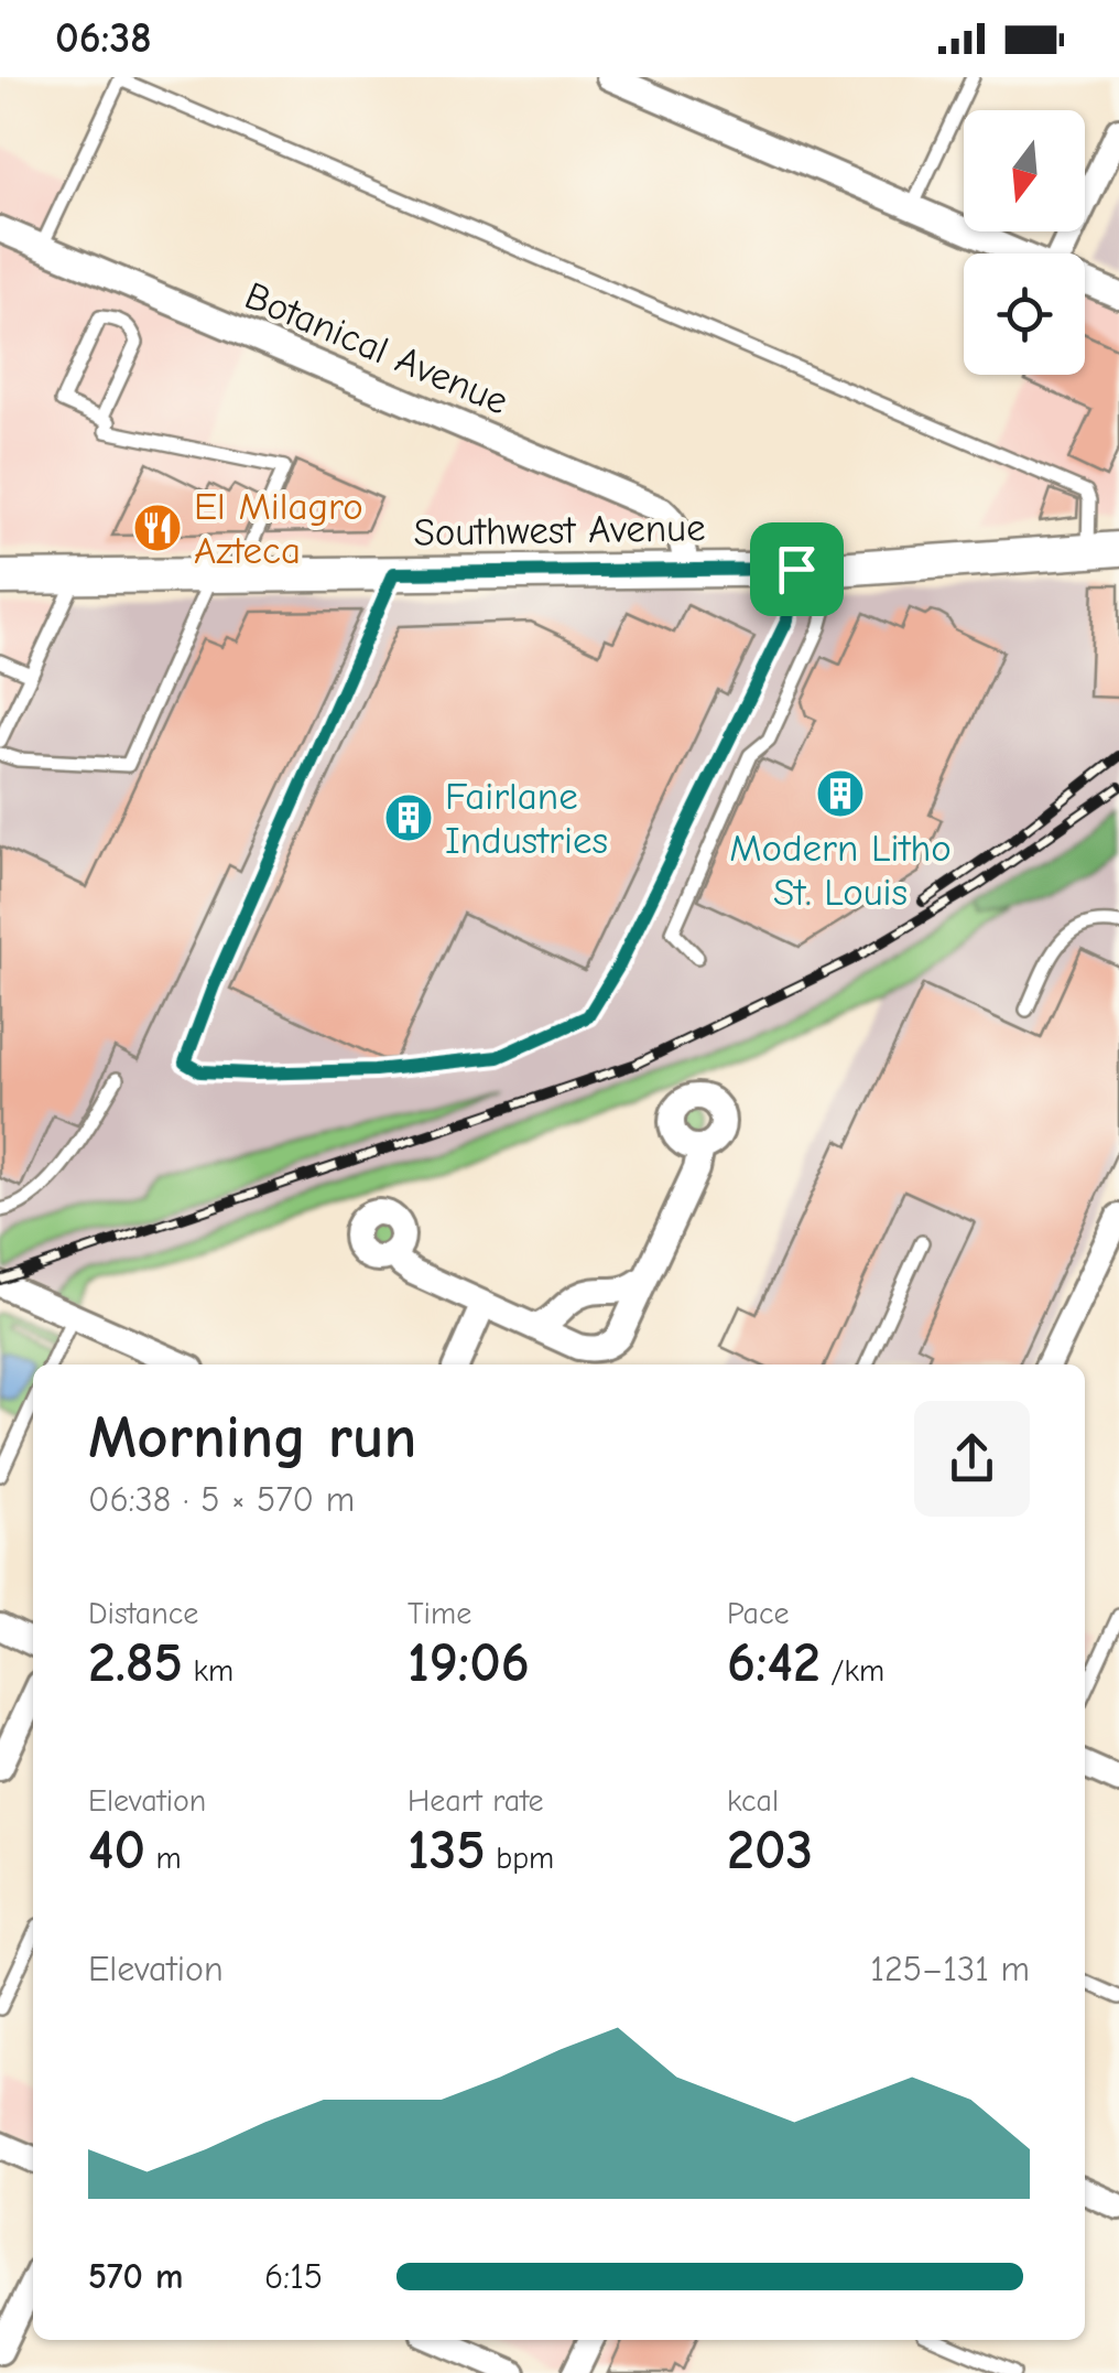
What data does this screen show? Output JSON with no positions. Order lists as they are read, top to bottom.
{
  "streets": {
    "street": ["Botanical Avenue", "Southwest Avenue"]
  },
  "crossings": [
    ["Botanical Avenue", "Southwest Avenue"]
  ],
  "places": {
    "restaurant": ["El Milagro Azteca"],
    "building": ["Modern Litho St. Louis", "Fairlane Industries"]
  },
  "north": "bottom",
  "page": {
    "status": "06:38",
    "heading": ["Morning run", "06:38 · 5 × 570 m"],
    "stats": [
      ["Distance", "2.85 km"],
      ["Time", "19:06"],
      ["Pace", "6:42 /km"],
      ["Elevation", "40 m"],
      ["Heart rate", "135 bpm"],
      ["kcal", "203"]
    ],
    "chart": ["Elevation", "125–131 m"],
    "list": [
      {
        "name": "570 m",
        "note": "6:15"
      }
    ]
  }
}
